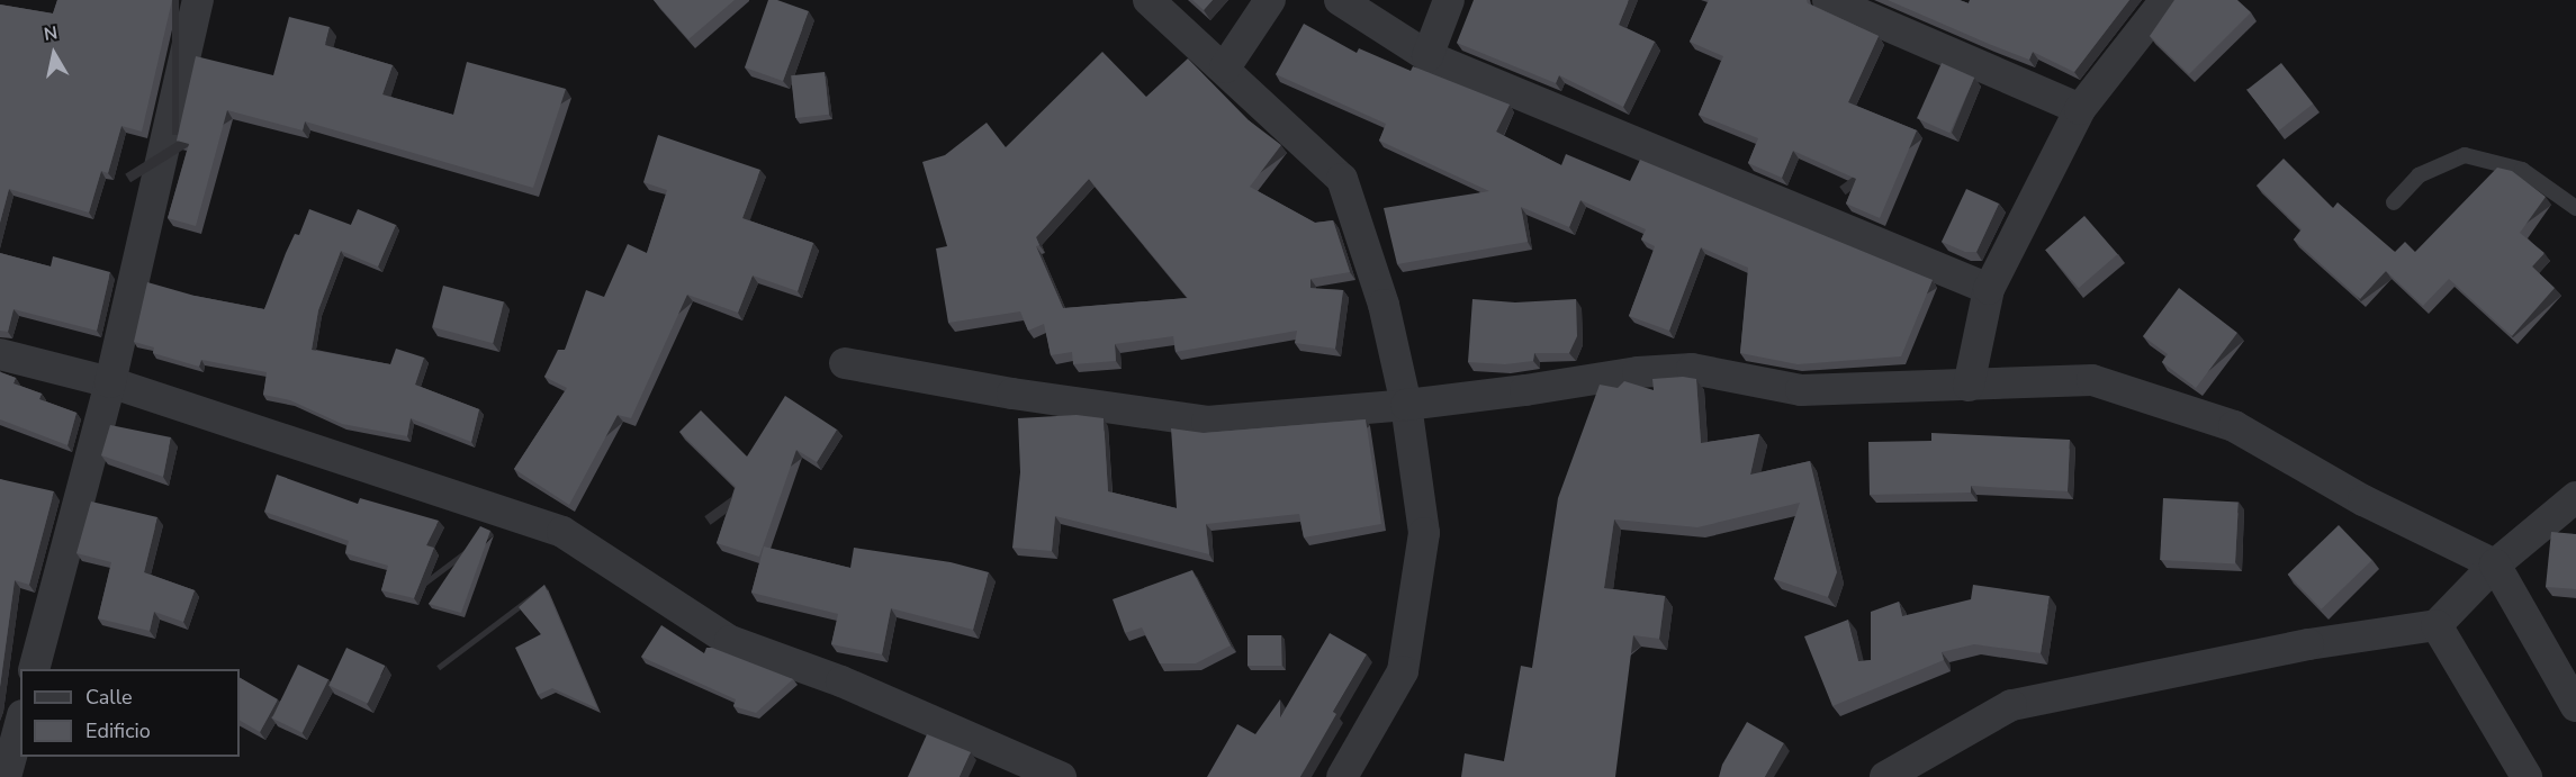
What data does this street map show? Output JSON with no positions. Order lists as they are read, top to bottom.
{
  "legend": ["Calle", "Edificio"],
  "north": "top"
}
